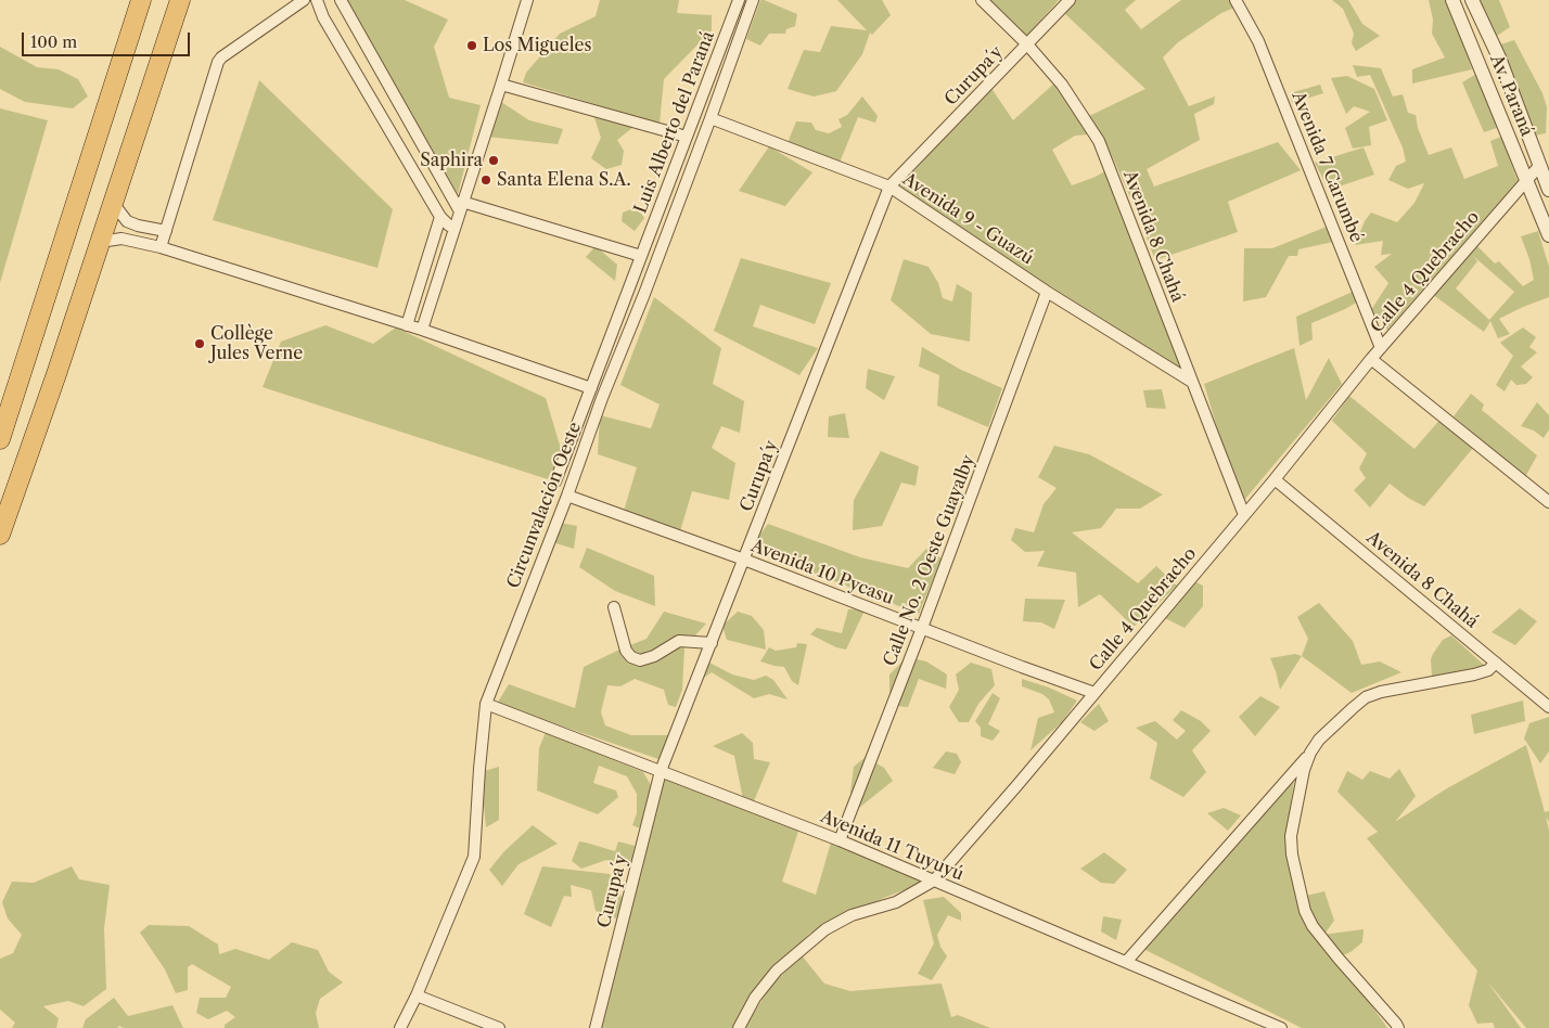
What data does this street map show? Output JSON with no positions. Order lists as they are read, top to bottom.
{
  "streets": {
    "street": [
      "Curupa´y",
      "Av. Paraná",
      "Luis Alberto del Paraná",
      "Avenida 7 Carumbé",
      "Avenida 9 - Guazú",
      "Avenida 8 Chahá",
      "Calle 4 Quebracho",
      "Circunvalación Oeste",
      "Calle No. 2 Oeste Guayalby",
      "Avenida 10 Pycasu",
      "Avenida 11 Tuyuyú"
    ]
  },
  "crossings": [
    ["Curupa´y", "Avenida 9 - Guazú"],
    ["Curupa´y", "Avenida 8 Chahá"],
    ["Curupa´y", "Avenida 10 Pycasu"],
    ["Curupa´y", "Avenida 11 Tuyuyú"],
    ["Av. Paraná", "Calle 4 Quebracho"],
    ["Avenida 7 Carumbé", "Calle 4 Quebracho"],
    ["Avenida 9 - Guazú", "Avenida 8 Chahá"],
    ["Avenida 9 - Guazú", "Circunvalación Oeste"],
    ["Avenida 9 - Guazú", "Calle No. 2 Oeste Guayalby"],
    ["Avenida 8 Chahá", "Calle 4 Quebracho"],
    ["Calle 4 Quebracho", "Avenida 10 Pycasu"],
    ["Calle 4 Quebracho", "Avenida 11 Tuyuyú"],
    ["Circunvalación Oeste", "Avenida 10 Pycasu"],
    ["Circunvalación Oeste", "Avenida 11 Tuyuyú"],
    ["Calle No. 2 Oeste Guayalby", "Avenida 10 Pycasu"],
    ["Calle No. 2 Oeste Guayalby", "Avenida 11 Tuyuyú"]
  ],
  "places": [
    "Los Migueles",
    "Saphira",
    "Santa Elena S.A.",
    "Collège Jules Verne"
  ],
  "scale_bar": "100 m"
}
